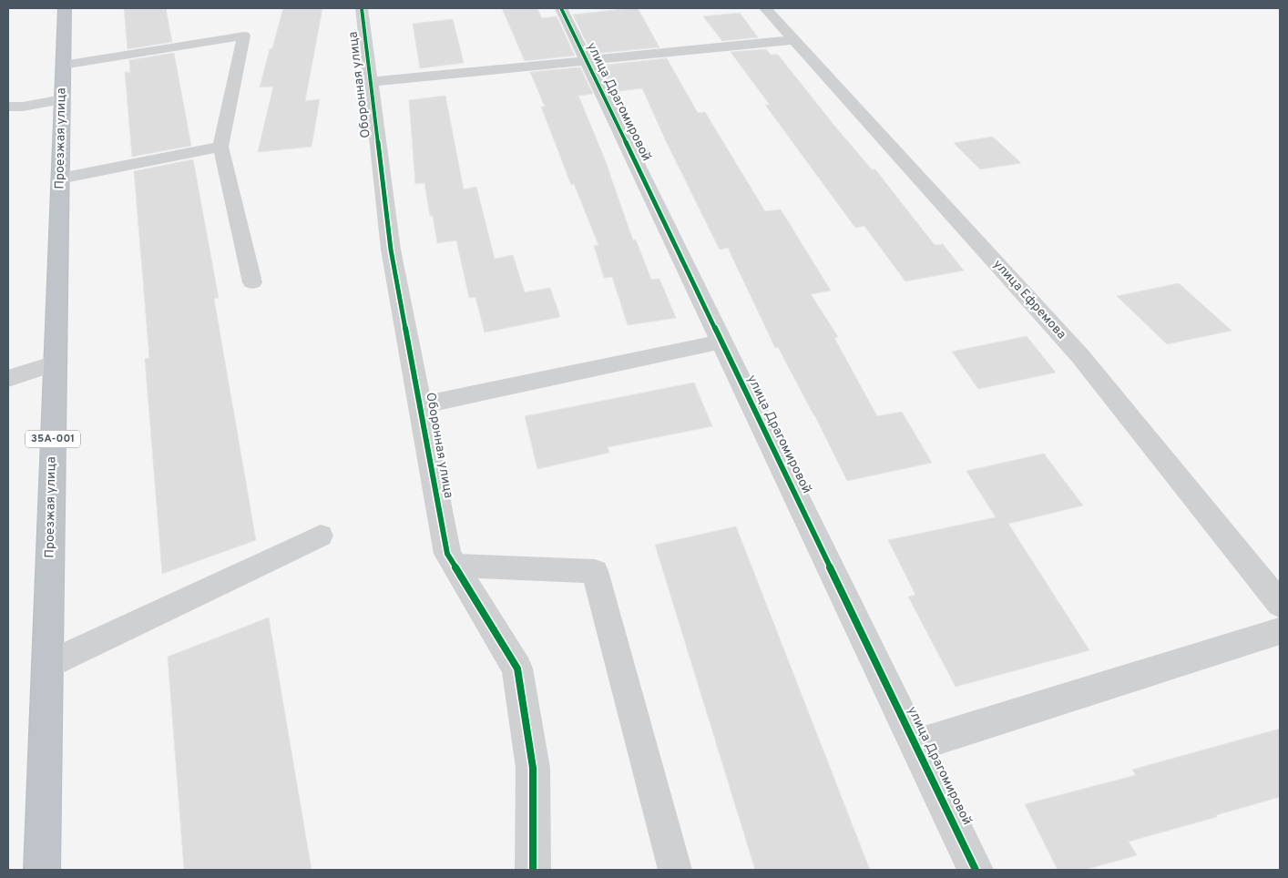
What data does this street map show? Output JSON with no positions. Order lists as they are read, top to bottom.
{
  "streets": {
    "highway": ["Проезжая улица", "35А-001"],
    "street": ["Оборонная улица", "улица Драгомировой", "улица Ефремова"]
  }
}
